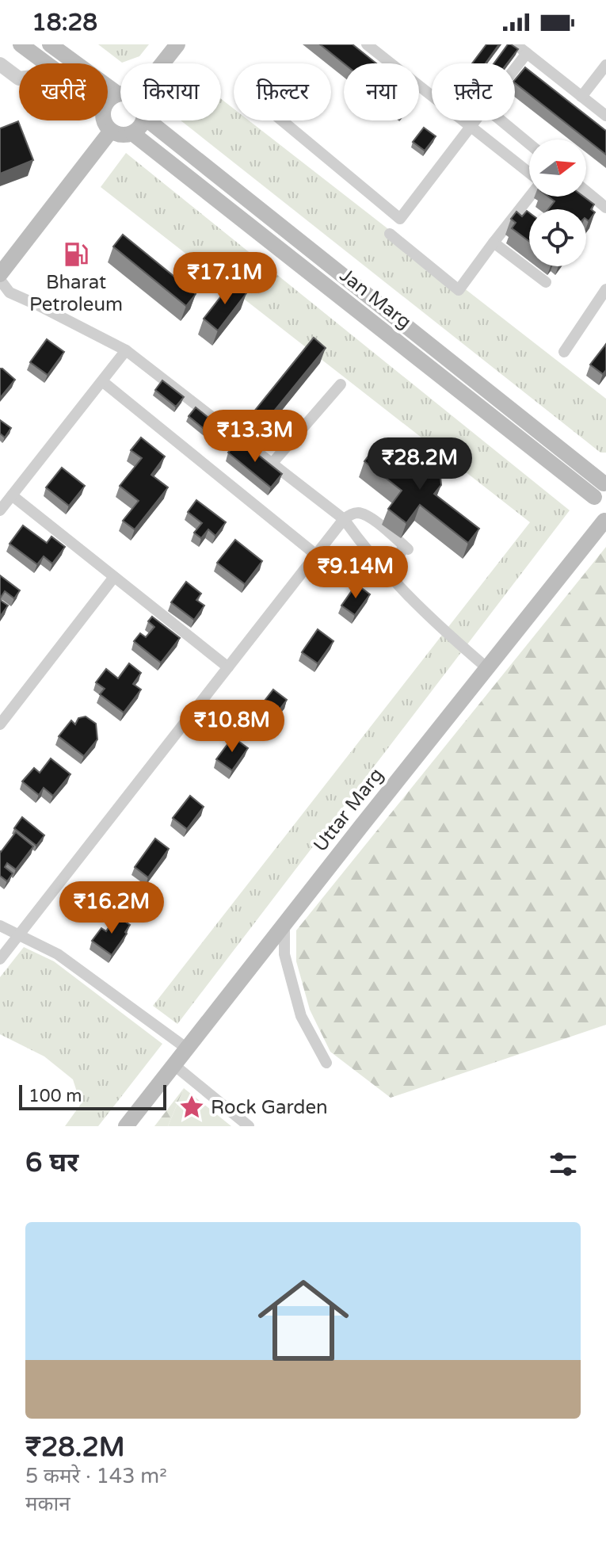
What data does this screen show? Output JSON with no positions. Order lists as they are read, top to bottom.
{
  "streets": {
    "main road": ["Jan Marg", "Uttar Marg"]
  },
  "places": {
    "fuel station": ["Bharat Petroleum"],
    "place": ["Rock Garden"]
  },
  "scale_bar": "100 m",
  "north": "right",
  "page": {
    "status": "18:28",
    "chip": [
      "खरीदें",
      "किराया",
      "फ़िल्टर",
      "नया",
      "फ़्लैट"
    ],
    "price": [
      "₹17.1M",
      "₹13.3M",
      "₹28.2M",
      "₹9.14M",
      "₹10.8M",
      "₹16.2M"
    ],
    "scale": "100 m",
    "heading": "6 घर",
    "list": [
      {
        "name": "₹28.2M",
        "note": "5 कमरे · 143 m² · मकान"
      }
    ]
  }
}
